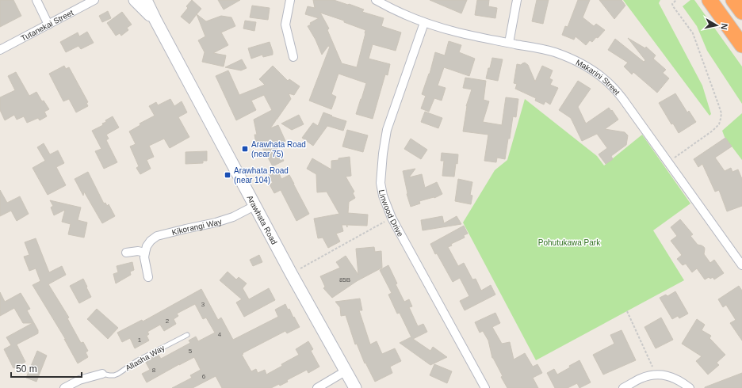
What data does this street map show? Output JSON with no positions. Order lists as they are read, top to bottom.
{
  "streets": {
    "main road": ["Arawhata Road"],
    "street": [
      "Tutanekai Street",
      "Makarini Street",
      "Linwood Drive",
      "Kikorangi Way"
    ],
    "lane": ["Allasha Way"]
  },
  "crossings": [
    ["Makarini Street", "Linwood Drive"],
    ["Arawhata Road", "Kikorangi Way"]
  ],
  "parks": ["Pohutukawa Park"],
  "places": {
    "transit": ["Arawhata Road (near 75)", "Arawhata Road (near 104)"]
  },
  "house_numbers": [
    "85B",
    "3",
    "2",
    "4",
    "1",
    "5",
    "8",
    "6"
  ],
  "scale_bar": "50 m",
  "north": "right"
}
